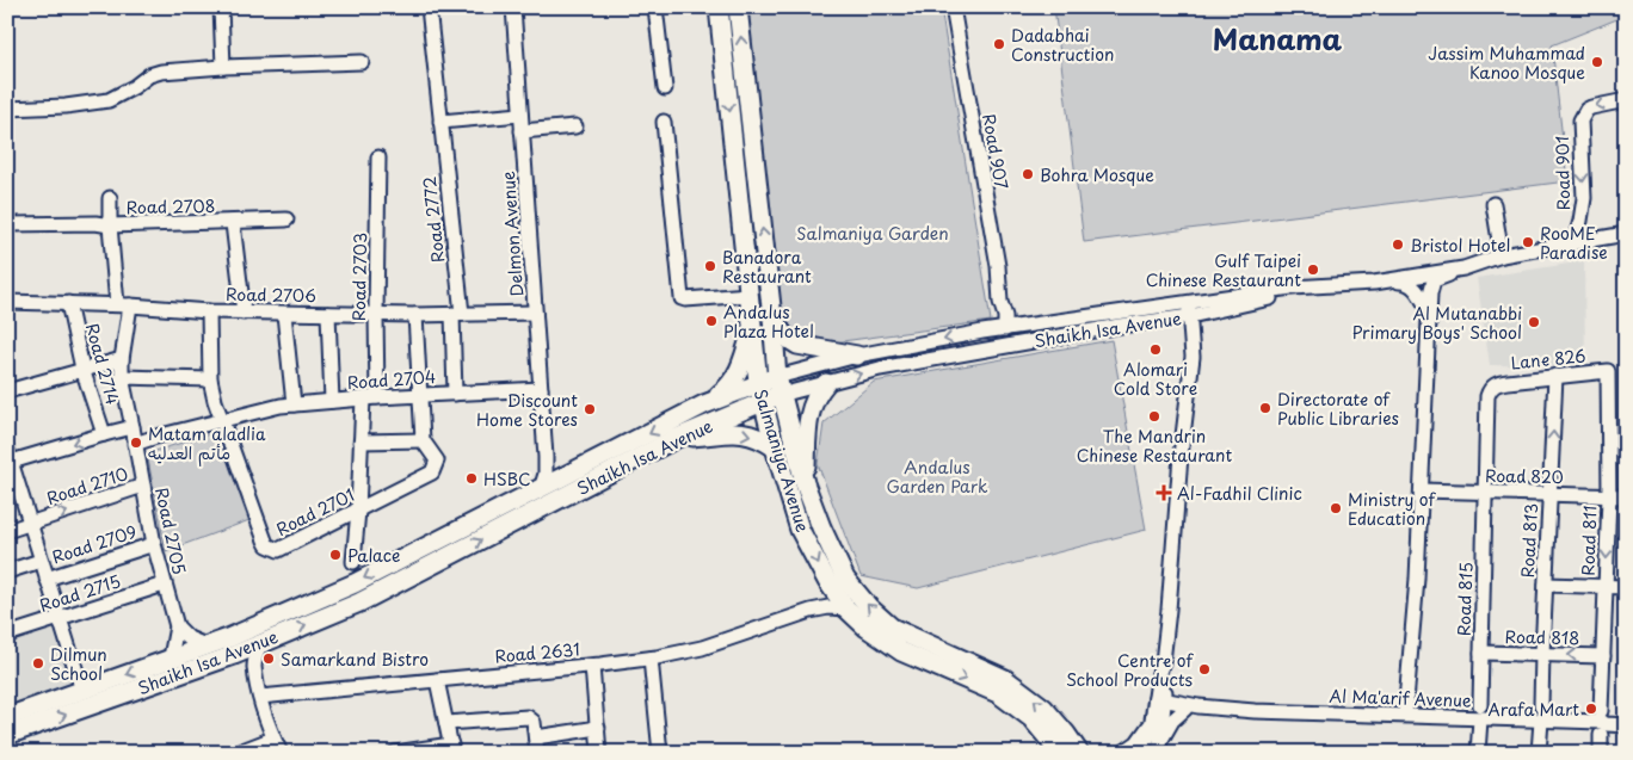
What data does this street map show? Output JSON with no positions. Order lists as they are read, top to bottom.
{
  "streets": {
    "main road": ["Shaikh Isa Avenue", "Salmaniya Avenue"],
    "street": [
      "Road 907",
      "Road 901",
      "Road 2708",
      "Road 2772",
      "Delmon Avenue",
      "Road 2703",
      "Road 2706",
      "Lane 826",
      "Road 2714",
      "Road 2704",
      "Road 820",
      "Road 2710",
      "Road 2701",
      "Road 2705",
      "Road 813",
      "Road 811",
      "Road 2709",
      "Road 2715",
      "Road 815",
      "Road 818",
      "Road 2631",
      "Al Ma'arif Avenue"
    ]
  },
  "crossings": [
    ["Road 907", "Shaikh Isa Avenue"],
    ["Road 901", "Shaikh Isa Avenue"],
    ["Road 2708", "Road 2706"],
    ["Road 2708", "Road 2705"],
    ["Road 2772", "Road 2706"],
    ["Road 2772", "Road 2704"],
    ["Delmon Avenue", "Road 2706"],
    ["Delmon Avenue", "Shaikh Isa Avenue"],
    ["Delmon Avenue", "Road 2704"],
    ["Road 2703", "Road 2706"],
    ["Road 2703", "Road 2704"],
    ["Road 2706", "Road 2714"],
    ["Road 2706", "Road 2704"],
    ["Road 2706", "Road 2701"],
    ["Road 2706", "Road 2705"],
    ["Shaikh Isa Avenue", "Salmaniya Avenue"],
    ["Shaikh Isa Avenue", "Road 2705"],
    ["Shaikh Isa Avenue", "Road 2709"],
    ["Lane 826", "Road 820"],
    ["Lane 826", "Road 813"],
    ["Lane 826", "Road 811"],
    ["Lane 826", "Road 815"],
    ["Road 2704", "Road 2701"],
    ["Road 2704", "Road 2705"],
    ["Salmaniya Avenue", "Road 2631"],
    ["Road 820", "Road 813"],
    ["Road 820", "Road 811"],
    ["Road 820", "Road 815"],
    ["Road 2710", "Road 2705"],
    ["Road 2710", "Road 2709"],
    ["Road 2705", "Road 2709"],
    ["Road 2705", "Road 2715"],
    ["Road 813", "Road 818"],
    ["Road 811", "Road 818"],
    ["Road 811", "Al Ma'arif Avenue"],
    ["Road 2709", "Road 2715"],
    ["Road 815", "Road 818"],
    ["Road 815", "Al Ma'arif Avenue"]
  ],
  "one_way": ["Road 901", "Road 813"],
  "districts": ["Manama"],
  "parks": ["Salmaniya Garden", "Andalus Garden Park"],
  "places": {
    "other": [
      "Dadabhai Construction",
      "Jassim Muhammad Kanoo Mosque",
      "Bohra Mosque",
      "RooME Paradise",
      "Bristol Hotel",
      "Banadora Restaurant",
      "Gulf Taipei Chinese Restaurant",
      "Andalus Plaza Hotel",
      "Al Mutanabbi Primary Boys' School",
      "Alomari Cold Store",
      "Directorate of Public Libraries",
      "Discount Home Stores",
      "The Mandrin Chinese Restaurant",
      "Matam aladlia مأتم العدليه",
      "HSBC",
      "Ministry of Education",
      "Palace",
      "Samarkand Bistro",
      "Dilmun School",
      "Centre of School Products",
      "Arafa Mart"
    ],
    "health": ["Al-Fadhil Clinic"]
  }
}
